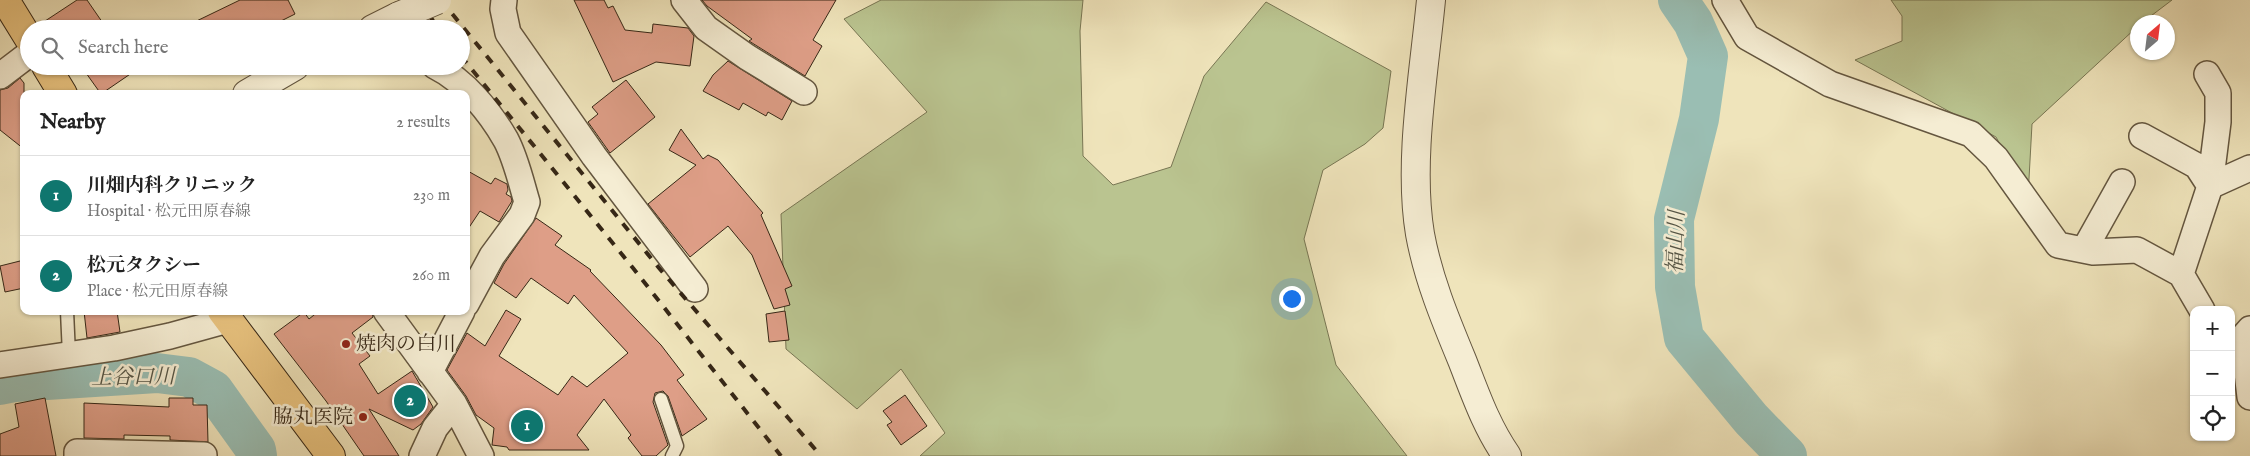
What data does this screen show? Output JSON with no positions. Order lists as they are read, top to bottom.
{
  "water": ["福山川", "上谷口川"],
  "places": ["焼肉の白川", "脇丸医院"],
  "north": "top right",
  "page": {
    "search": "Search here",
    "heading": ["Nearby", "2 results"],
    "list": [
      {
        "mark": "1",
        "name": "川畑内科クリニック",
        "note": "Hospital · 松元田原春線",
        "value": "230 m"
      },
      {
        "mark": "2",
        "name": "松元タクシー",
        "note": "Place · 松元田原春線",
        "value": "260 m"
      }
    ],
    "map_buttons": ["+", "−"],
    "pins": ["2", "1"]
  }
}
